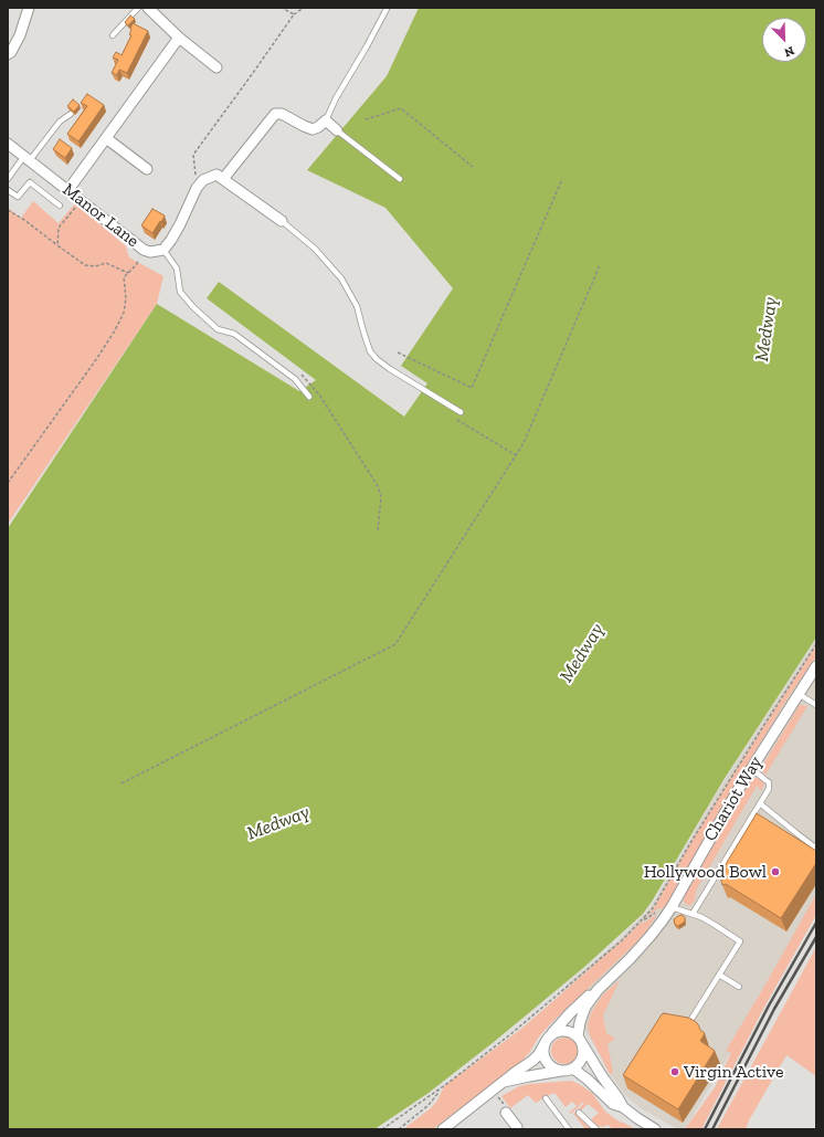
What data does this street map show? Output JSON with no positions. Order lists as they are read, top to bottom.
{
  "streets": {
    "street": ["Manor Lane", "Chariot Way"]
  },
  "water": ["Medway"],
  "places": ["Hollywood Bowl", "Virgin Active"],
  "north": "bottom right"
}
